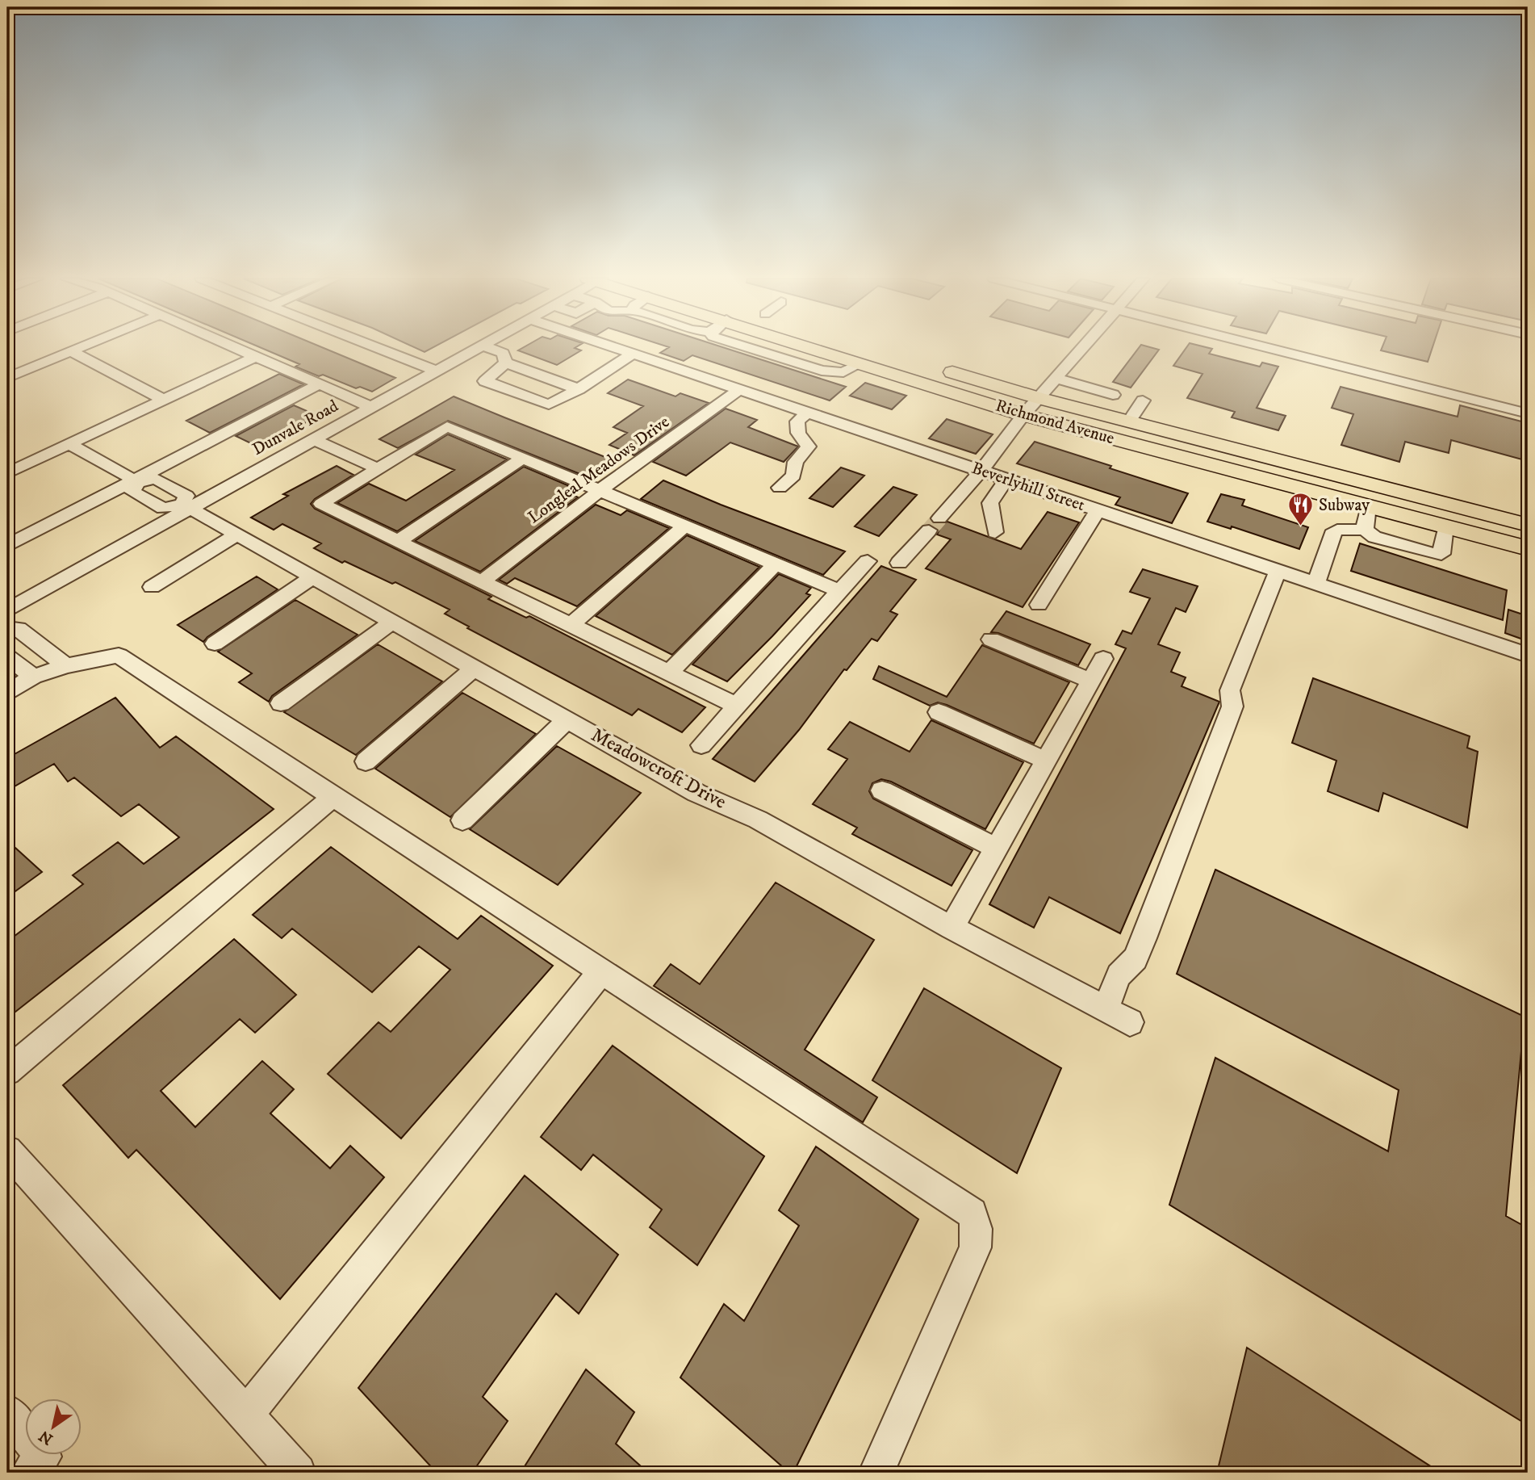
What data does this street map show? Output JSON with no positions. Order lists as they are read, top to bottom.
{
  "streets": {
    "main road": ["Richmond Avenue"],
    "street": [
      "Dunvale Road",
      "Longleal Meadows Drive",
      "Beverlyhill Street",
      "Meadowcroft Drive"
    ]
  },
  "crossings": [
    ["Dunvale Road", "Meadowcroft Drive"],
    ["Longleal Meadows Drive", "Beverlyhill Street"]
  ],
  "places": {
    "restaurant": ["Subway"]
  },
  "north": "bottom left"
}
